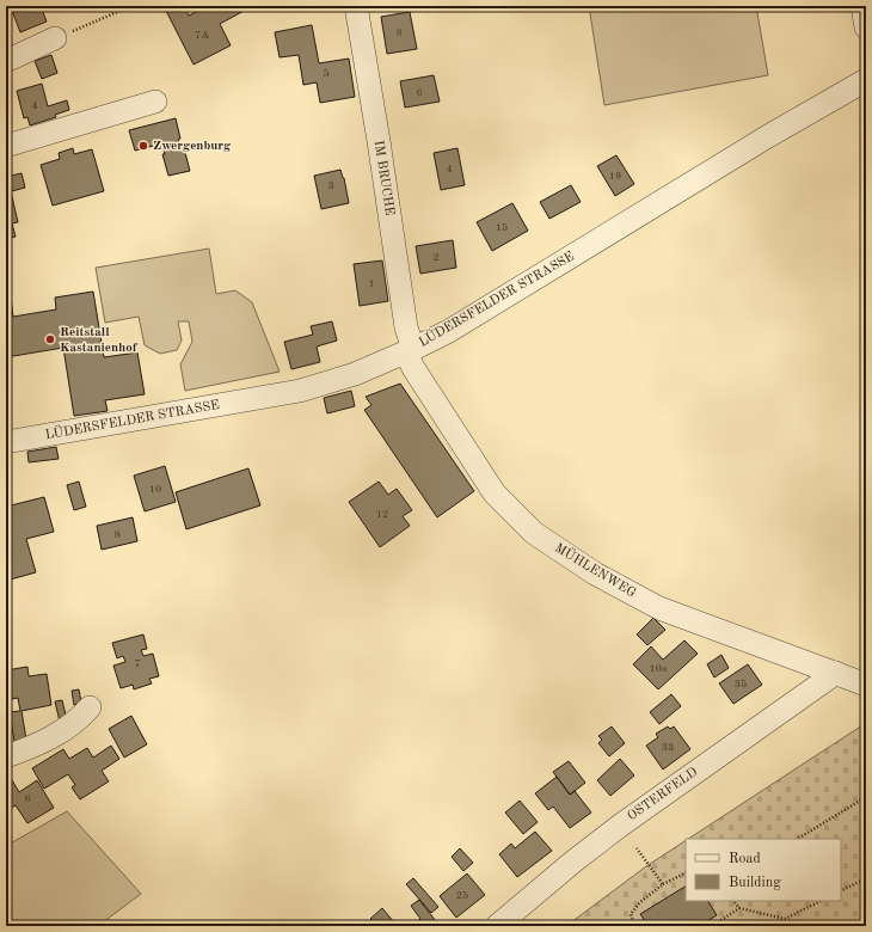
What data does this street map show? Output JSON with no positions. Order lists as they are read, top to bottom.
{
  "streets": {
    "street": [
      "IM BRUCHE",
      "LÜDERSFELDER STRASSE",
      "MÜHLENWEG",
      "OSTERFELD"
    ]
  },
  "crossings": [
    ["IM BRUCHE", "LÜDERSFELDER STRASSE"],
    ["IM BRUCHE", "MÜHLENWEG"],
    ["LÜDERSFELDER STRASSE", "MÜHLENWEG"],
    ["MÜHLENWEG", "OSTERFELD"]
  ],
  "places": ["Zwergenburg", "Reitstall Kastanienhof"],
  "house_numbers": [
    "8",
    "7A",
    "5",
    "6",
    "4",
    "4",
    "19",
    "3",
    "15",
    "2",
    "1",
    "10",
    "12",
    "8",
    "7",
    "10a",
    "35",
    "33",
    "6",
    "25"
  ],
  "legend": ["Road", "Building"]
}
